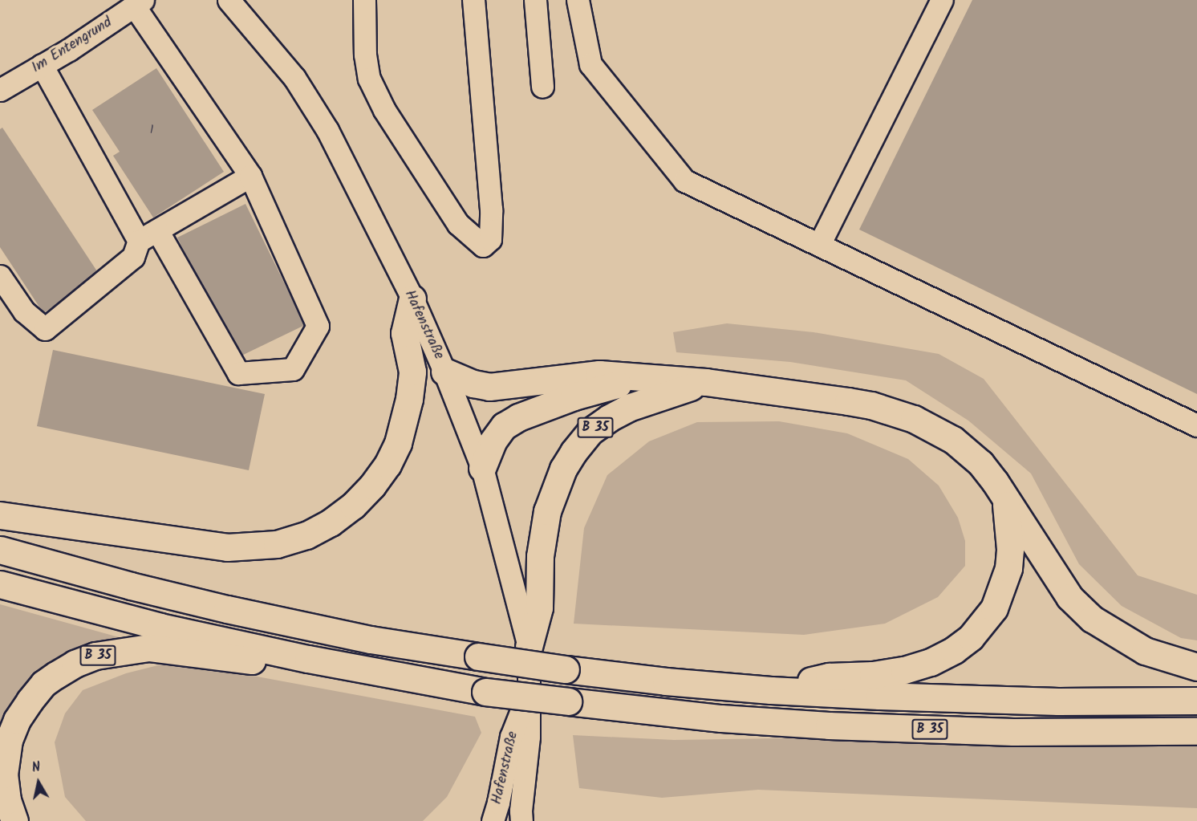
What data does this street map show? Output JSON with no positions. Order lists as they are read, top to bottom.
{
  "streets": {
    "highway": ["B 35"],
    "street": ["Im Entengrund", "Hafenstraße"]
  },
  "crossings": [
    ["Hafenstraße", "B 35"]
  ],
  "house_numbers": ["1"],
  "north": "top"
}
